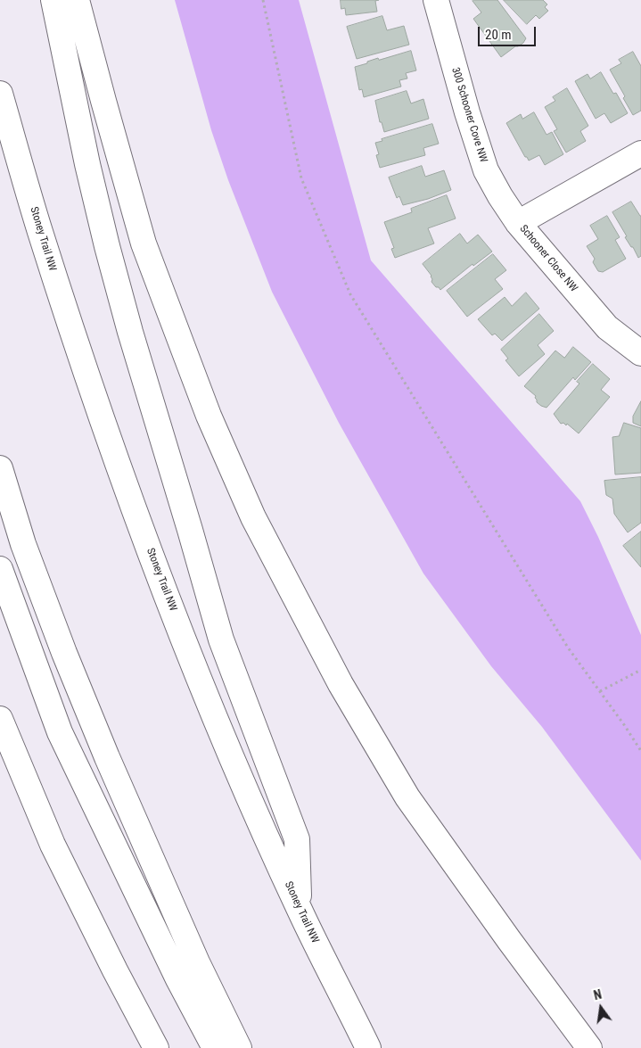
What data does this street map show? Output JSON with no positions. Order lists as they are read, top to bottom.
{
  "streets": {
    "main road": ["300 Schooner Cove NW", "Stoney Trail NW", "Schooner Close NW"]
  },
  "crossings": [
    ["300 Schooner Cove NW", "Schooner Close NW"]
  ],
  "scale_bar": "20 m",
  "north": "top"
}
